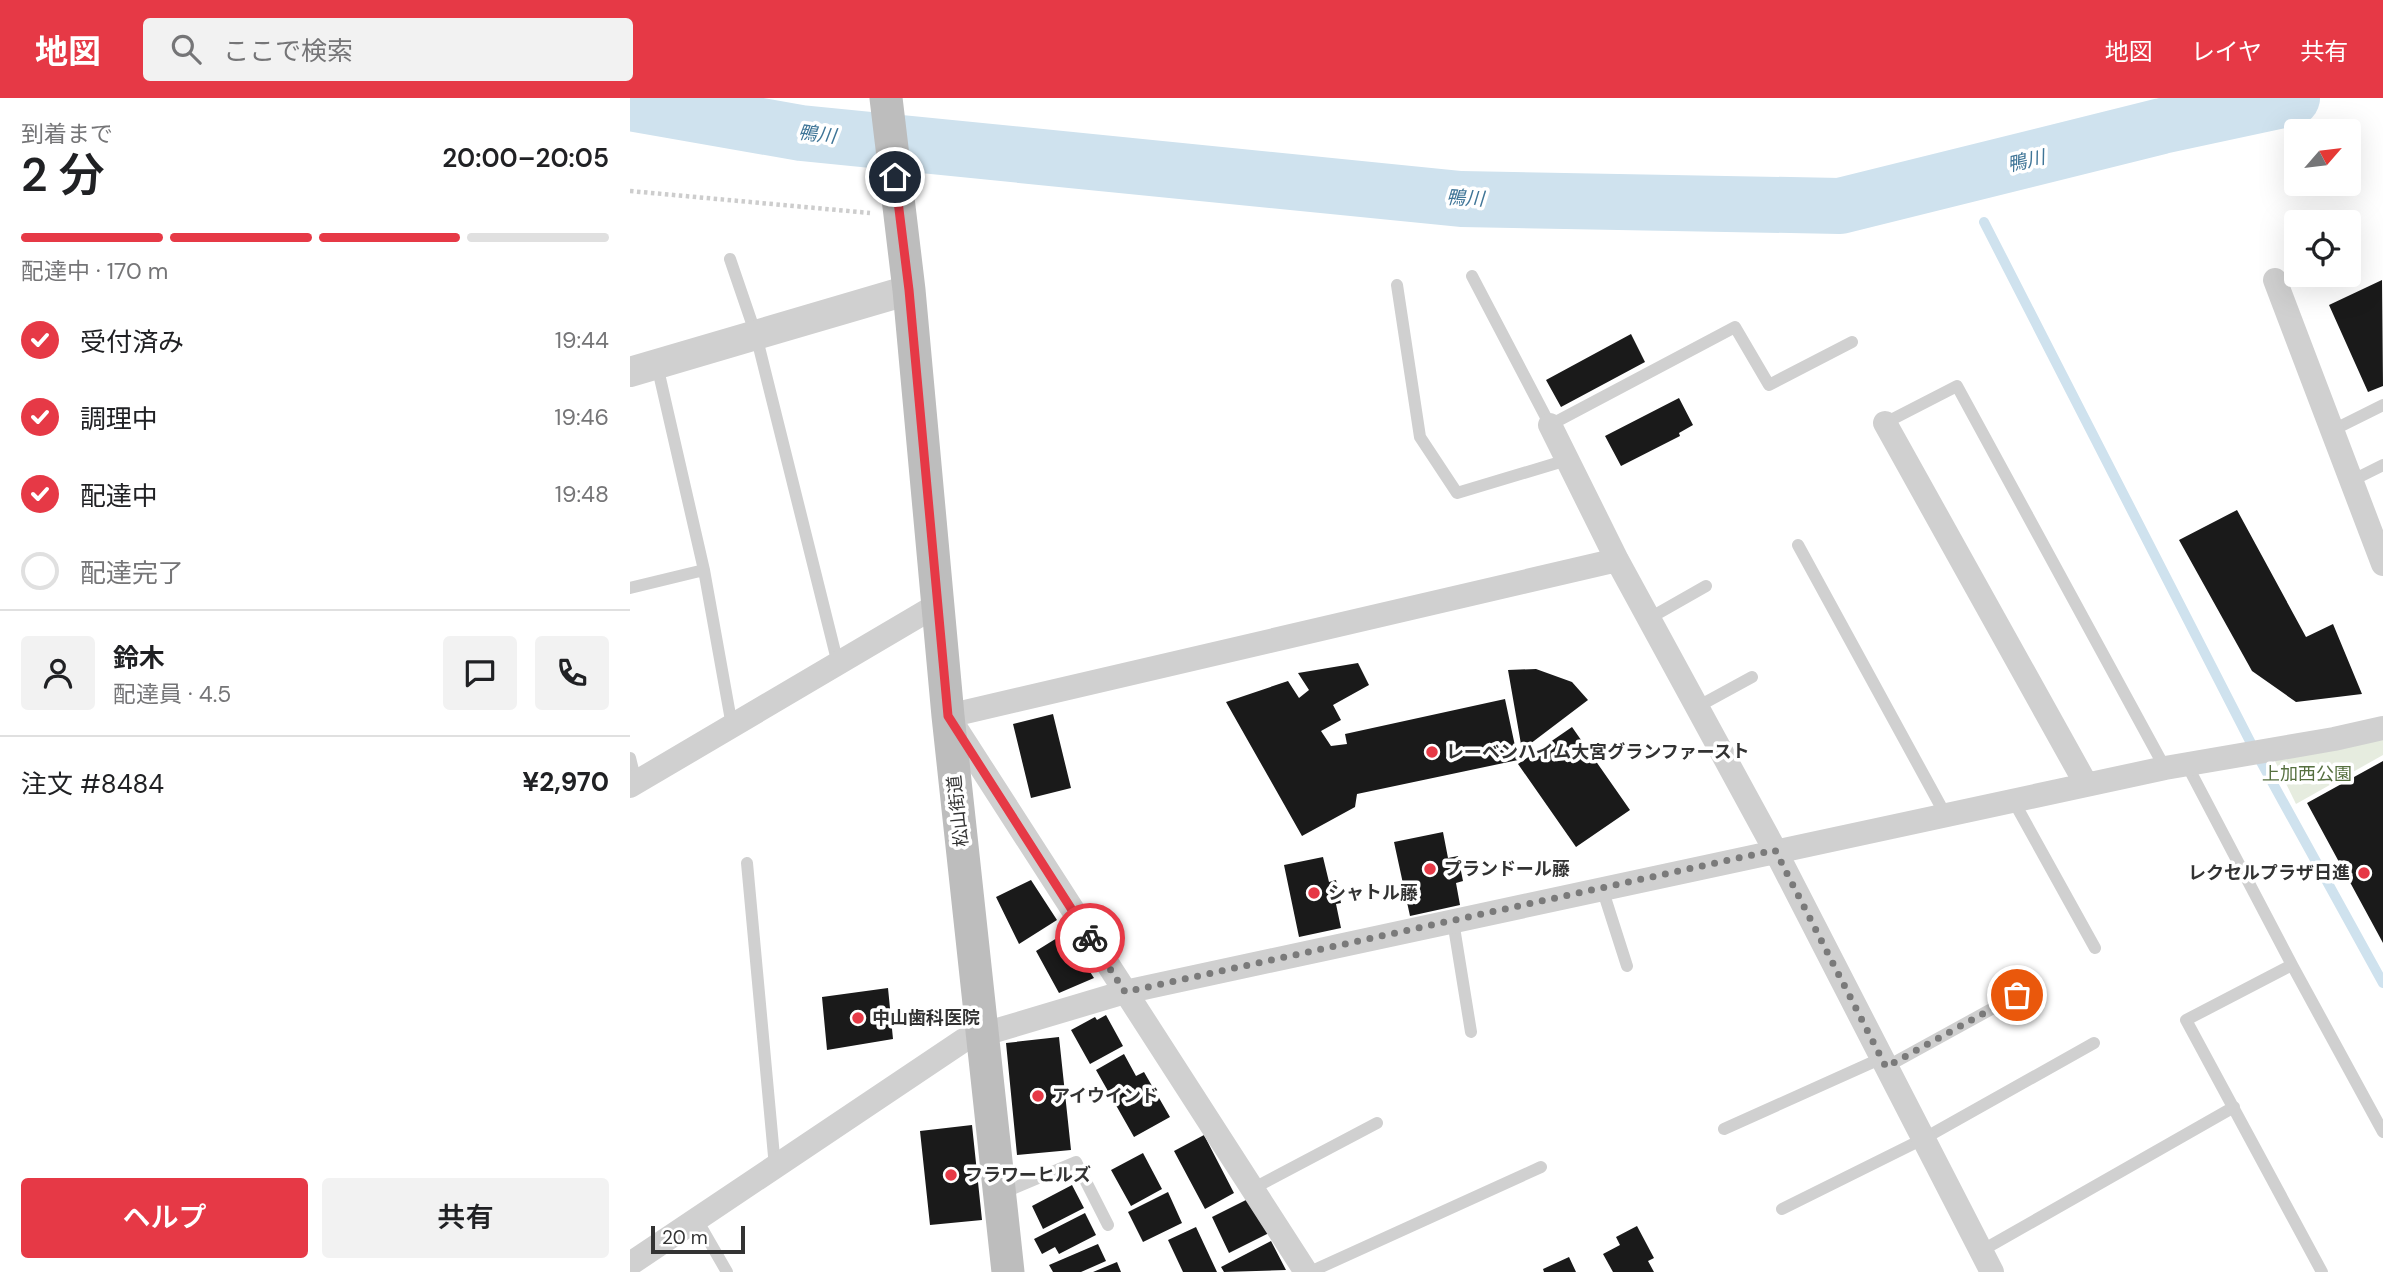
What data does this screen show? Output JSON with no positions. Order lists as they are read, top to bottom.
{
  "streets": {
    "main road": ["松山街道"]
  },
  "water": ["鴨川"],
  "parks": ["上加西公園"],
  "places": [
    "レーベンハイム大宮グランファースト",
    "プランドール藤",
    "レクセルプラザ日進",
    "シャトル藤",
    "中山歯科医院",
    "アイウインド",
    "フラワーヒルズ"
  ],
  "scale_bar": "20 m",
  "north": "top right",
  "page": {
    "header": "地図",
    "search": "ここで検索",
    "nav": ["地図", "レイヤ", "共有"],
    "heading": ["2 分", "到着まで", "20:00–20:05"],
    "panel": [
      "鈴木",
      "配達員 · 4.5",
      "注文 #8484",
      "¥2,970"
    ],
    "bar": "配達中 · 170 m",
    "list": [
      ["受付済み", "19:44"],
      ["調理中", "19:46"],
      ["配達中", "19:48"],
      "配達完了"
    ],
    "buttons": ["ヘルプ", "共有"],
    "scale": "20 m"
  }
}
